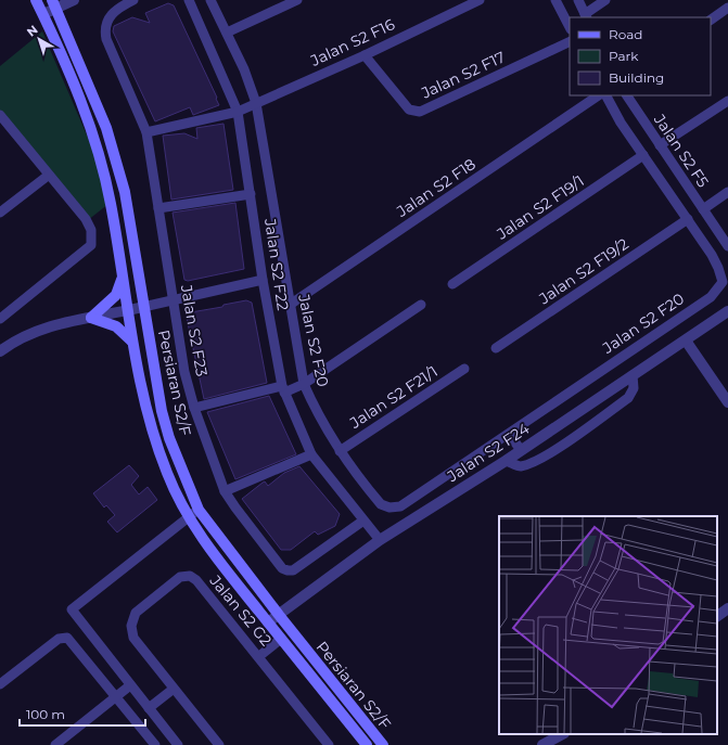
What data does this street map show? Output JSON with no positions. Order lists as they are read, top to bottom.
{
  "streets": {
    "main road": ["Persiaran S2/F"],
    "street": [
      "Jalan S2 F16",
      "Jalan S2 F17",
      "Jalan S2 F5",
      "Jalan S2 F18",
      "Jalan S2 F19/1",
      "Jalan S2 F22",
      "Jalan S2 F19/2",
      "Jalan S2 F20",
      "Jalan S2 F23",
      "Jalan S2 F21/1",
      "Jalan S2 F24",
      "Jalan S2 G2"
    ]
  },
  "crossings": [
    ["Jalan S2 F16", "Jalan S2 F17"],
    ["Jalan S2 F16", "Jalan S2 F22"],
    ["Jalan S2 F16", "Jalan S2 F20"],
    ["Jalan S2 F16", "Jalan S2 F23"],
    ["Jalan S2 F18", "Jalan S2 F20"],
    ["Jalan S2 F22", "Jalan S2 F23"],
    ["Jalan S2 F22", "Jalan S2 F24"],
    ["Jalan S2 F19/2", "Jalan S2 F20"],
    ["Jalan S2 F20", "Jalan S2 F21/1"],
    ["Persiaran S2/F", "Jalan S2 F24"]
  ],
  "legend": ["Road", "Park", "Building"],
  "scale_bar": "100 m",
  "north": "top left"
}
